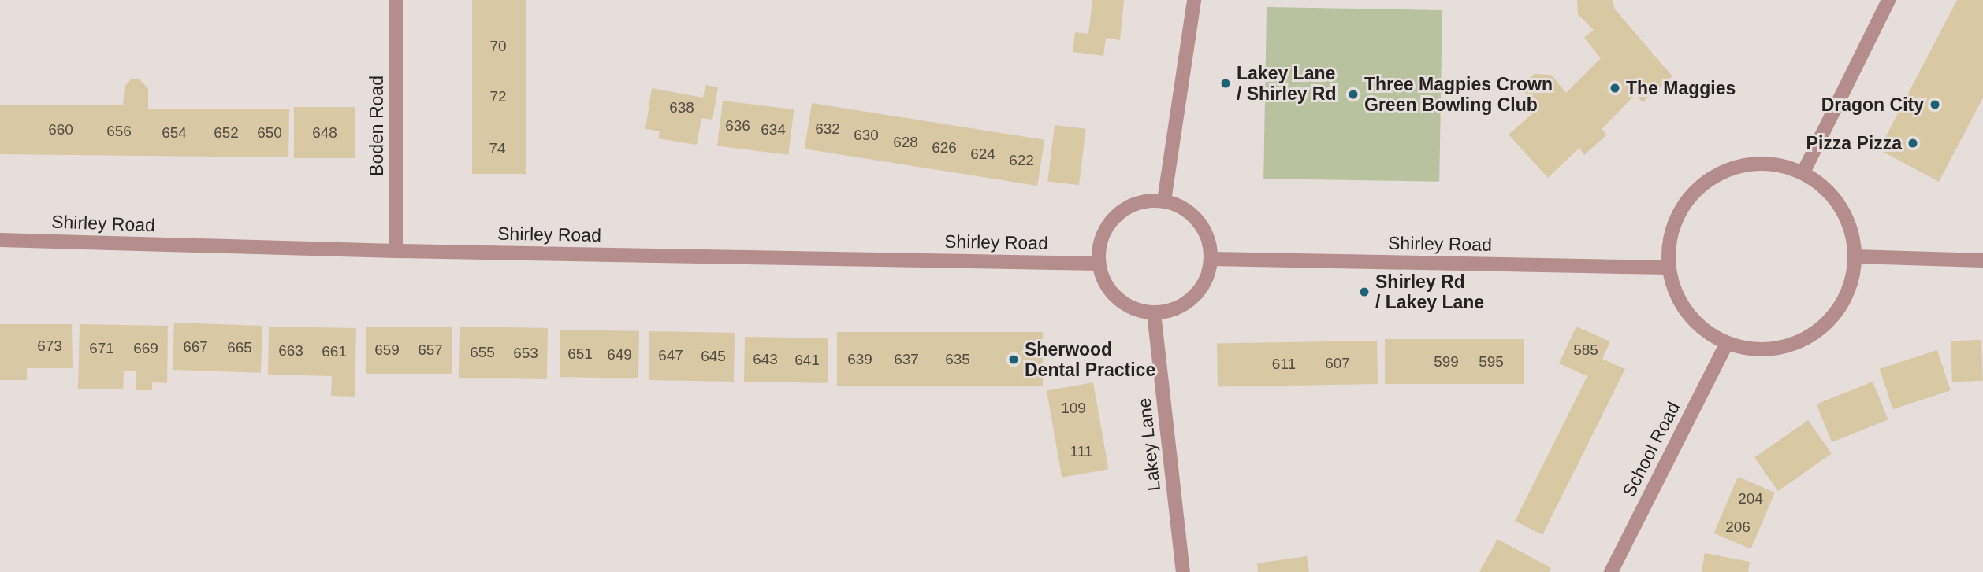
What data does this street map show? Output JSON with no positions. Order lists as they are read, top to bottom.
{
  "streets": {
    "street": [
      "Boden Road",
      "Shirley Road",
      "Lakey Lane",
      "School Road"
    ]
  },
  "crossings": [
    ["Boden Road", "Shirley Road"],
    ["Shirley Road", "Lakey Lane"],
    ["Shirley Road", "School Road"]
  ],
  "places": [
    "Lakey Lane / Shirley Rd",
    "The Maggies",
    "Three Magpies Crown Green Bowling Club",
    "Dragon City",
    "Pizza Pizza",
    "Shirley Rd / Lakey Lane",
    "Sherwood Dental Practice"
  ],
  "house_numbers": [
    "70",
    "72",
    "638",
    "636",
    "632",
    "660",
    "634",
    "656",
    "654",
    "652",
    "650",
    "648",
    "630",
    "628",
    "626",
    "74",
    "624",
    "622",
    "673",
    "667",
    "665",
    "671",
    "669",
    "659",
    "657",
    "585",
    "663",
    "661",
    "655",
    "653",
    "651",
    "649",
    "647",
    "645",
    "643",
    "639",
    "637",
    "635",
    "641",
    "599",
    "595",
    "607",
    "611",
    "109",
    "111",
    "204",
    "206"
  ]
}
